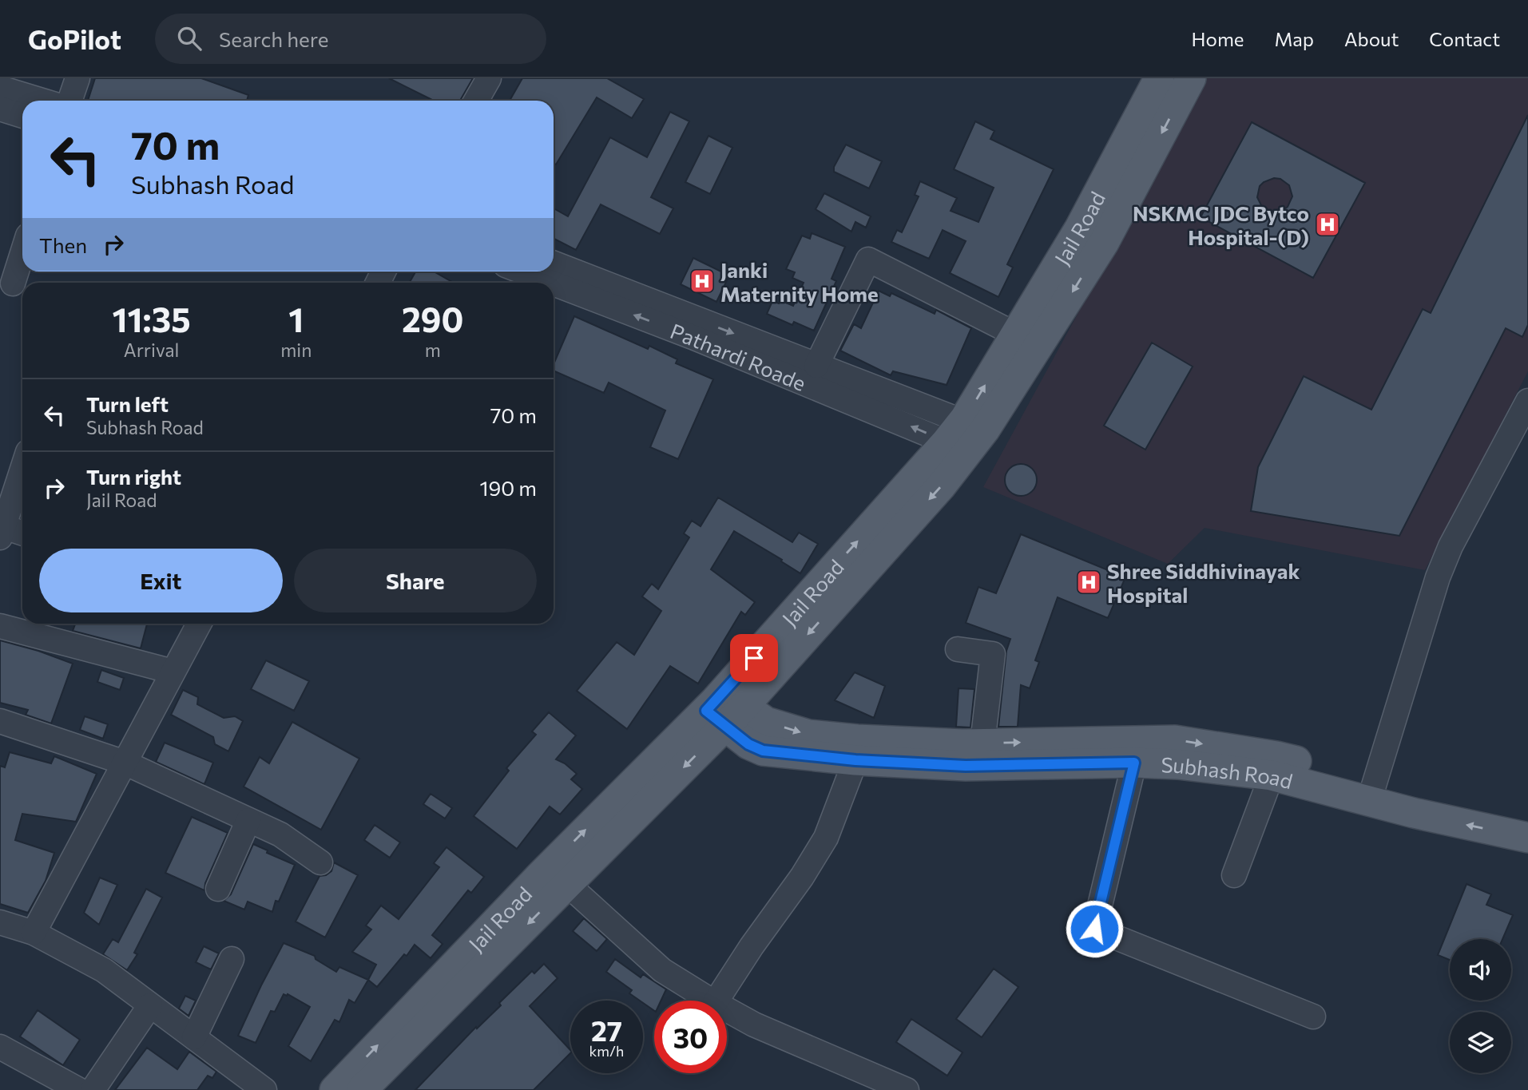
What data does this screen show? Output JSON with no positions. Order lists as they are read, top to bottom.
{
  "streets": {
    "main road": ["Jail Road", "Subhash Road"],
    "street": ["Pathardi Roade"]
  },
  "crossings": [
    ["Jail Road", "Pathardi Roade"],
    ["Jail Road", "Subhash Road"]
  ],
  "places": {
    "hospital": ["NSKMC JDC Bytco Hospital-(D)", "Janki Maternity Home", "Shree Siddhivinayak Hospital"]
  },
  "page": {
    "header": "GoPilot",
    "search": "Search here",
    "nav": [
      "Home",
      "Map",
      "About",
      "Contact"
    ],
    "turn": ["70 m", "Subhash Road"],
    "then": "Then",
    "eta": [
      "11:35",
      "Arrival",
      "1",
      "min",
      "290",
      "m"
    ],
    "list": [
      {
        "name": "Turn left",
        "note": "Subhash Road",
        "value": "70 m"
      },
      {
        "name": "Turn right",
        "note": "Jail Road",
        "value": "190 m"
      }
    ],
    "buttons": ["Exit", "Share"],
    "speed": "27 km/h",
    "limit": "30"
  }
}
